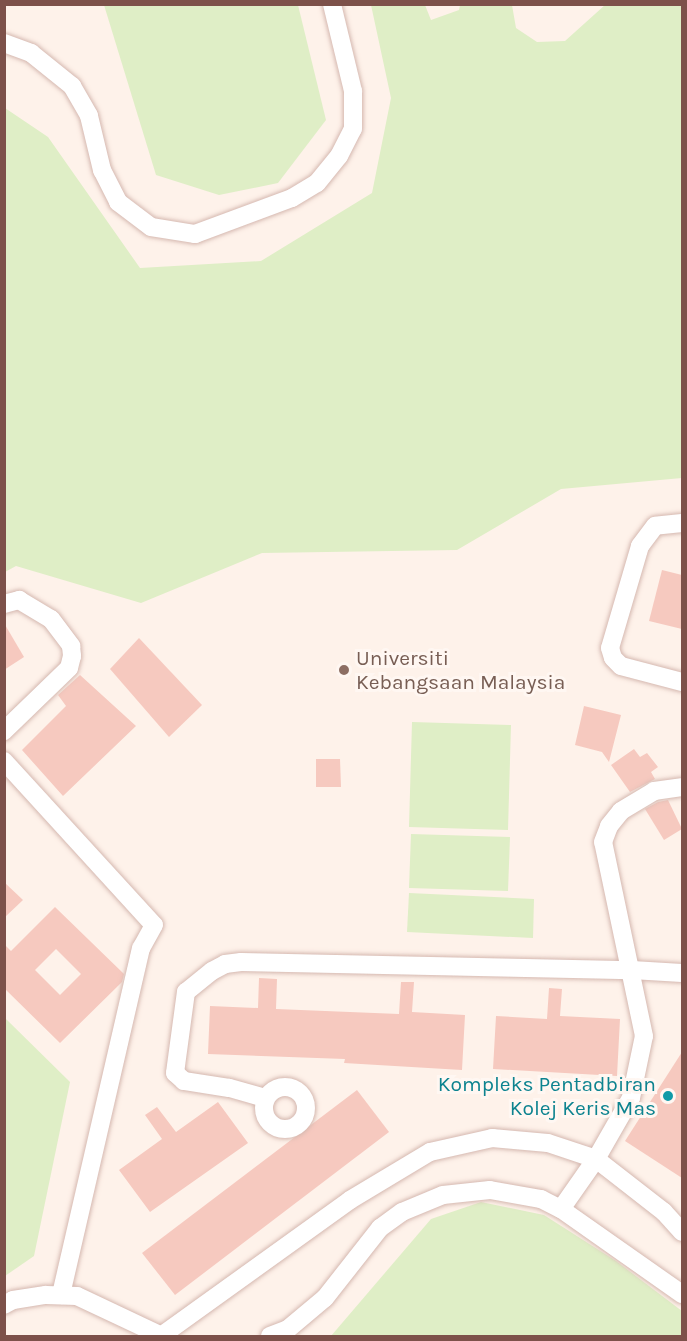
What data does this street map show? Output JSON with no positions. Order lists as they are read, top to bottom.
{
  "places": ["Universiti Kebangsaan Malaysia", "Kompleks Pentadbiran Kolej Keris Mas"]
}
